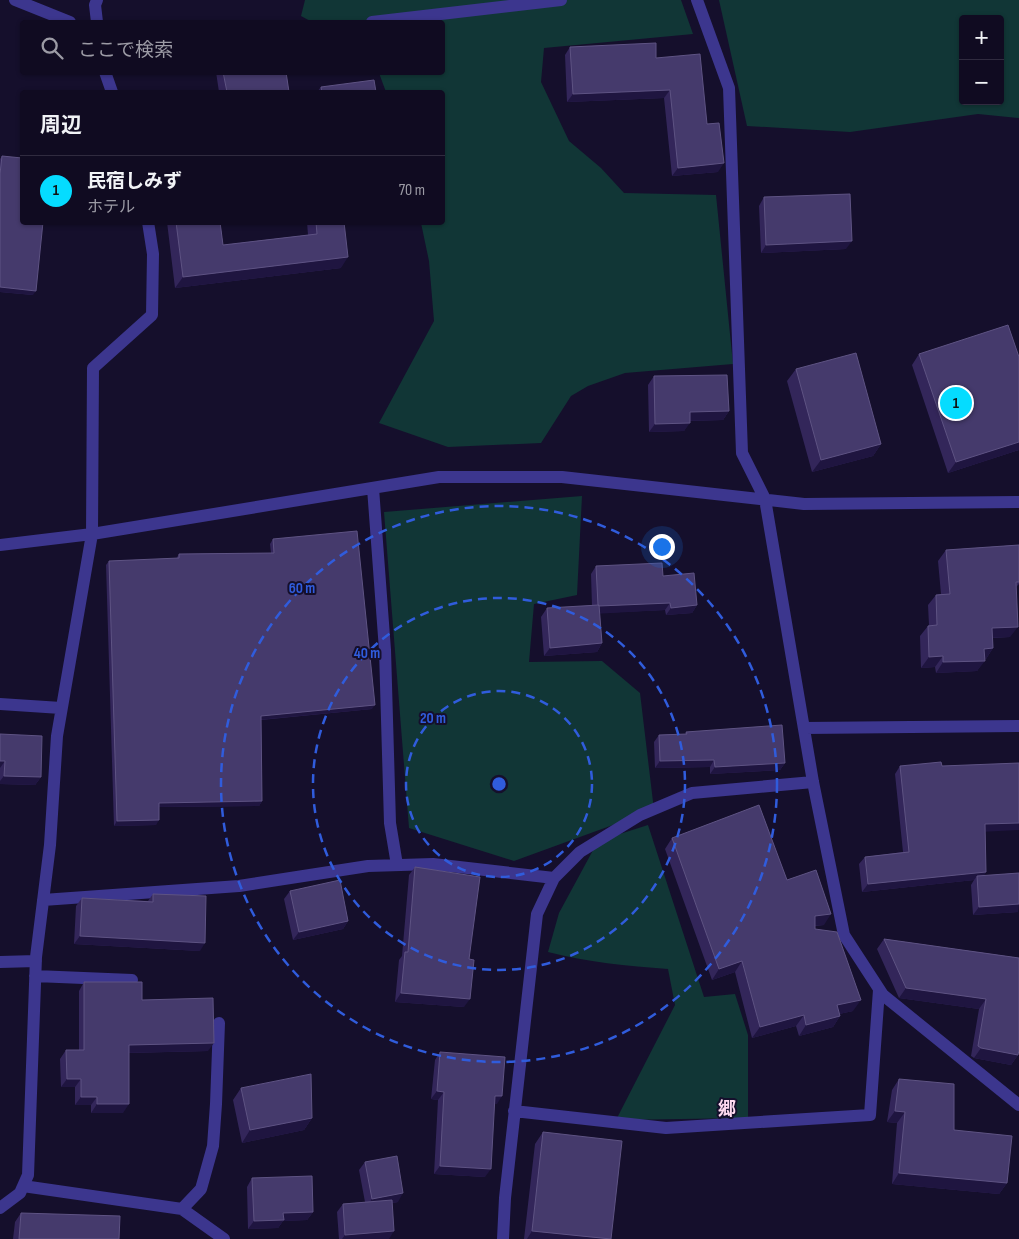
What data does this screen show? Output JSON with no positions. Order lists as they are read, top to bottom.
{
  "districts": ["郷"],
  "page": {
    "map_buttons": ["+", "−"],
    "search": "ここで検索",
    "heading": "周辺",
    "list": [
      {
        "mark": "1",
        "name": "民宿しみず",
        "note": "ホテル",
        "value": "70 m"
      }
    ],
    "pins": "1"
  },
  "rings": ["60 m", "40 m", "20 m"]
}
